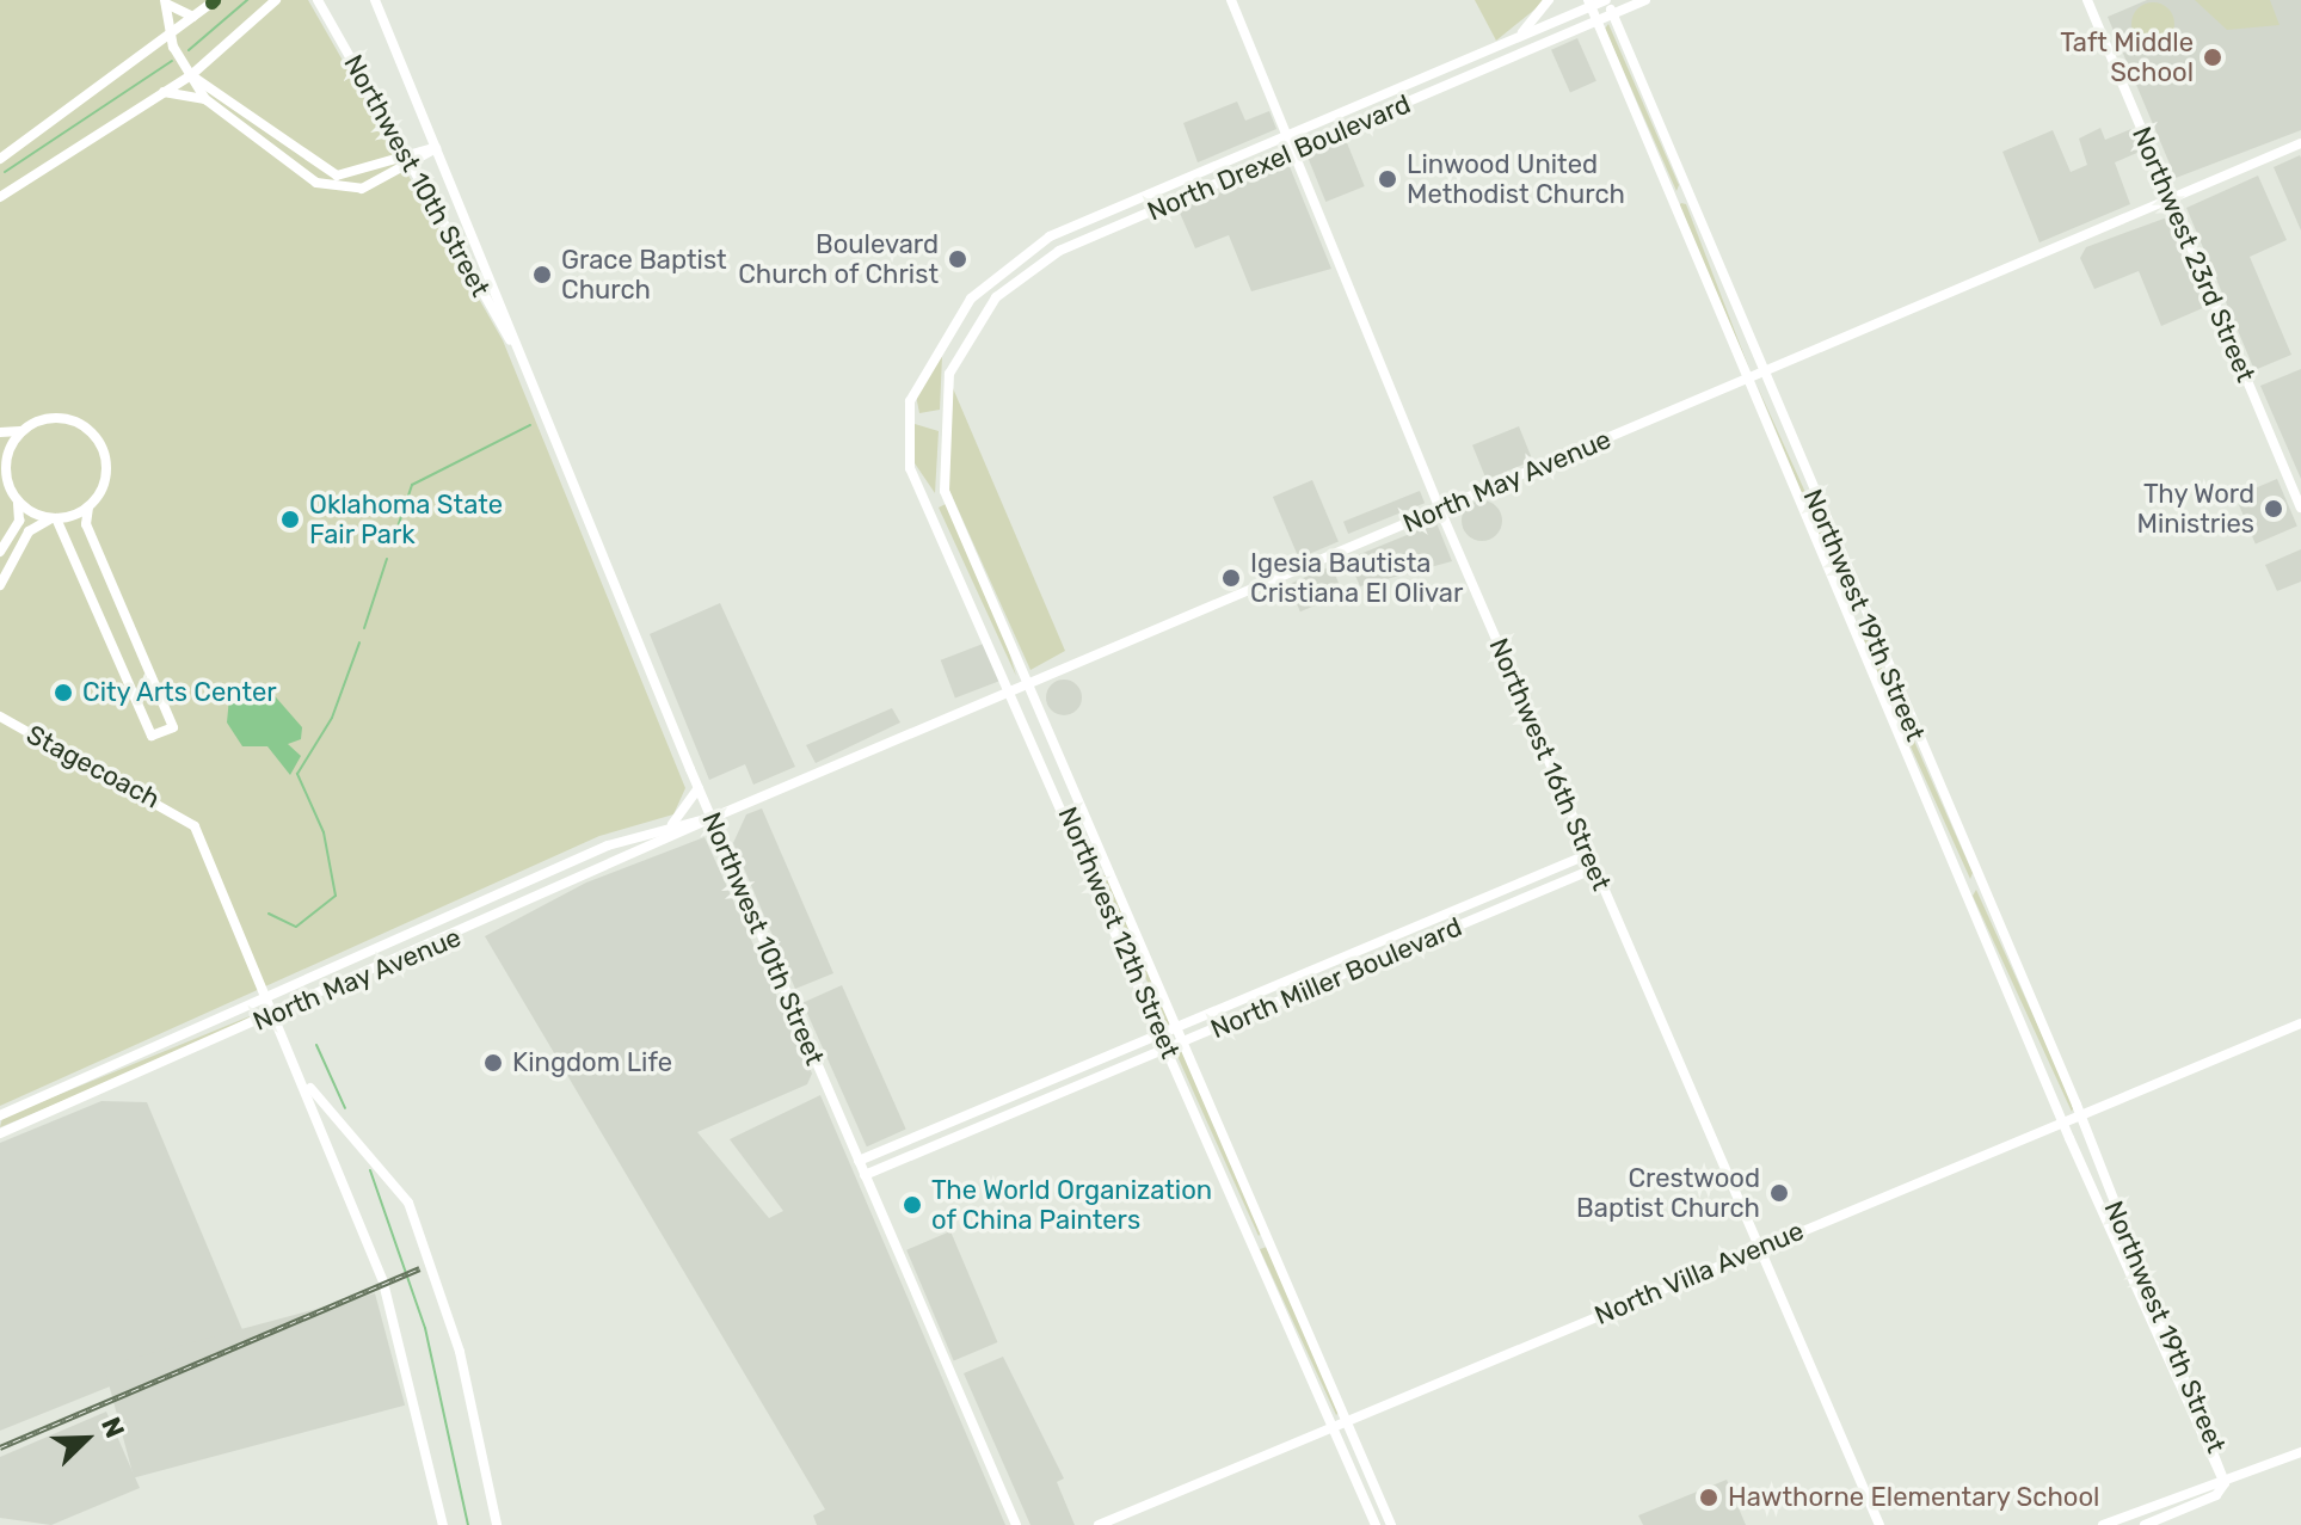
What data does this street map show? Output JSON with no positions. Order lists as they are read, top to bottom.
{
  "streets": {
    "street": [
      "North Drexel Boulevard",
      "Northwest 10th Street",
      "Northwest 23rd Street",
      "North May Avenue",
      "Northwest 19th Street",
      "Northwest 16th Street",
      "Stagecoach",
      "Northwest 12th Street",
      "North Miller Boulevard",
      "North Villa Avenue"
    ]
  },
  "crossings": [
    ["North Drexel Boulevard", "Northwest 19th Street"],
    ["North Drexel Boulevard", "Northwest 16th Street"],
    ["North Drexel Boulevard", "Northwest 12th Street"],
    ["Northwest 10th Street", "North May Avenue"],
    ["Northwest 10th Street", "North Miller Boulevard"],
    ["Northwest 23rd Street", "North May Avenue"],
    ["North May Avenue", "Northwest 19th Street"],
    ["North May Avenue", "Northwest 16th Street"],
    ["North May Avenue", "Stagecoach"],
    ["North May Avenue", "Northwest 12th Street"],
    ["Northwest 19th Street", "Northwest 12th Street"],
    ["Northwest 19th Street", "North Villa Avenue"],
    ["Northwest 16th Street", "Northwest 12th Street"],
    ["Northwest 16th Street", "North Miller Boulevard"],
    ["Northwest 16th Street", "North Villa Avenue"],
    ["Northwest 12th Street", "North Miller Boulevard"],
    ["Northwest 12th Street", "North Villa Avenue"]
  ],
  "places": [
    "Taft Middle School",
    "Linwood United Methodist Church",
    "Boulevard Church of Christ",
    "Grace Baptist Church",
    "Thy Word Ministries",
    "Oklahoma State Fair Park",
    "Igesia Bautista Cristiana El Olivar",
    "City Arts Center",
    "Kingdom Life",
    "Crestwood Baptist Church",
    "The World Organization of China Painters",
    "Hawthorne Elementary School"
  ],
  "north": "top right"
}
